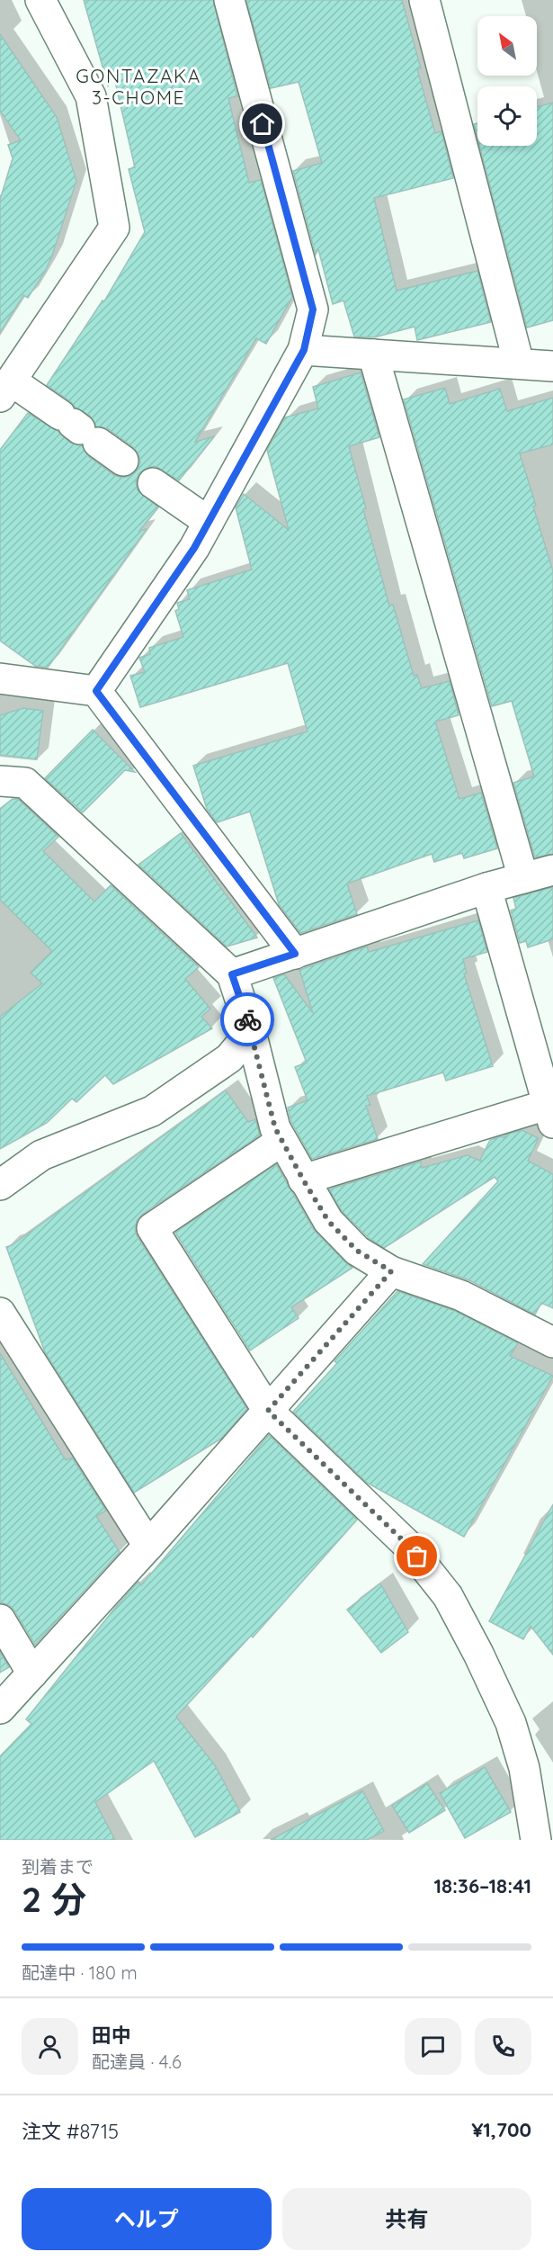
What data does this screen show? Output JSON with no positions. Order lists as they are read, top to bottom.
{
  "districts": ["GONTAZAKA 3-CHOME"],
  "north": "top left",
  "page": {
    "heading": ["2 分", "到着まで", "18:36–18:41"],
    "panel": [
      "田中",
      "配達員 · 4.6",
      "注文 #8715",
      "¥1,700"
    ],
    "bar": "配達中 · 180 m",
    "buttons": ["ヘルプ", "共有"]
  }
}
